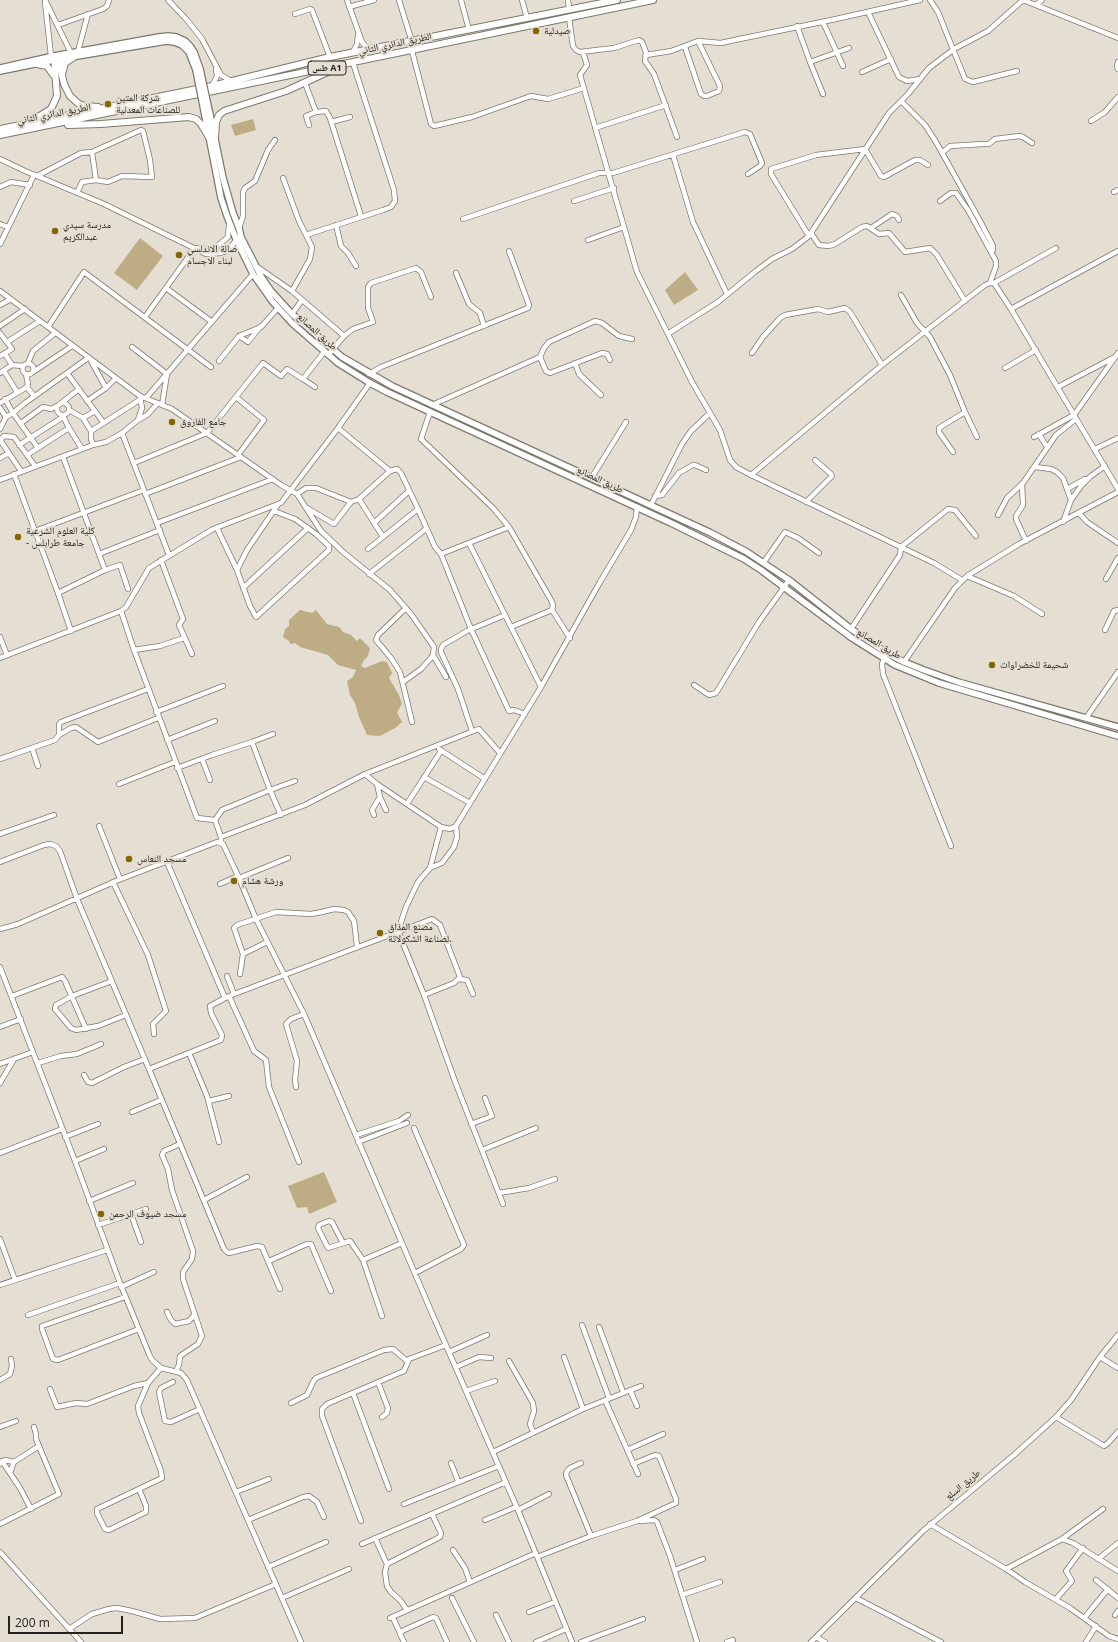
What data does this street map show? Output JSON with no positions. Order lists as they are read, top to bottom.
{
  "streets": {
    "highway": ["الطريق الدائري الثاني", "طس A1"],
    "main road": ["طريق المصانع"],
    "street": ["طريق السلع"]
  },
  "places": [
    "صيدلية",
    "شركة المتين للصناعات المعدنية",
    "مدرسة سيدي عبدالكريم",
    "صالة الاندلسي لبناء الاجسام",
    "جامع الفاروق",
    "كلية العلوم الشرعية - جامعة طرابلس",
    "شحيمة للخضراوات",
    "مسجد النعاس",
    "ورشة هشام",
    "مصنع المذاق لصناعة الشكولاتة.",
    "مسجد ضيوف الرحمن"
  ],
  "scale_bar": "200 m"
}
